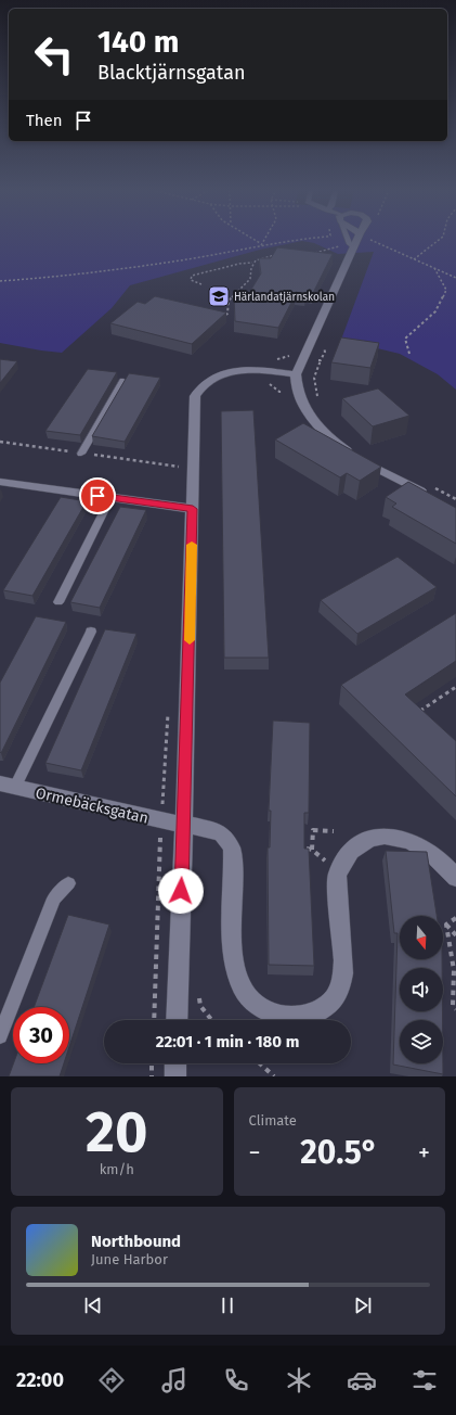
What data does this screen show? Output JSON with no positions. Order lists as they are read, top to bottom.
{
  "streets": {
    "street": ["Ormebäcksgatan"]
  },
  "places": {
    "school or university": ["Härlandatjärnskolan"]
  },
  "north": "bottom",
  "page": {
    "turn": ["140 m", "Blacktjärnsgatan"],
    "then": "Then",
    "limit": "30",
    "trip": "22:01 · 1 min · 180 m",
    "tile": [
      ["20", "km/h"],
      "Climate"
    ],
    "heat": ["−", "20.5°", "+"],
    "song": ["Northbound", "June Harbor"],
    "tabs": "22:00"
  }
}
